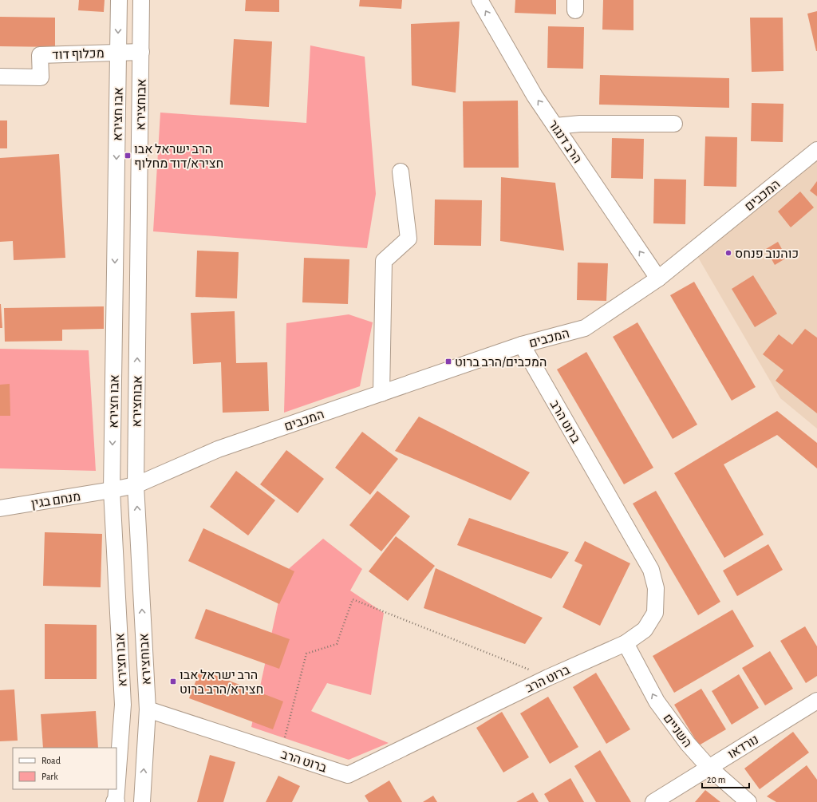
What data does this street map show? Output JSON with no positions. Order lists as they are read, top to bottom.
{
  "streets": {
    "street": [
      "מכלוף דוד",
      "אבוחצירא",
      "אבו חצירא",
      "הרב דנגור",
      "המכבים",
      "ברוט הרב",
      "מנחם בגין",
      "השניים",
      "נורדאו"
    ]
  },
  "crossings": [
    ["מכלוף דוד", "אבוחצירא"],
    ["מכלוף דוד", "אבו חצירא"],
    ["אבוחצירא", "המכבים"],
    ["אבוחצירא", "ברוט הרב"],
    ["אבו חצירא", "המכבים"],
    ["אבו חצירא", "מנחם בגין"],
    ["הרב דנגור", "המכבים"],
    ["המכבים", "ברוט הרב"],
    ["המכבים", "מנחם בגין"],
    ["ברוט הרב", "השניים"],
    ["השניים", "נורדאו"]
  ],
  "one_way": [
    "אבוחצירא",
    "אבו חצירא",
    "הרב דנגור",
    "השניים"
  ],
  "places": {
    "transit": ["הרב ישראל אבו חצירא/דוד מחלוף", "המכבים/הרב ברוט", "הרב ישראל אבו חצירא/הרב ברוט"],
    "other": ["כוהנוב פנחס"]
  },
  "legend": ["Road", "Park"],
  "scale_bar": "20 m"
}
